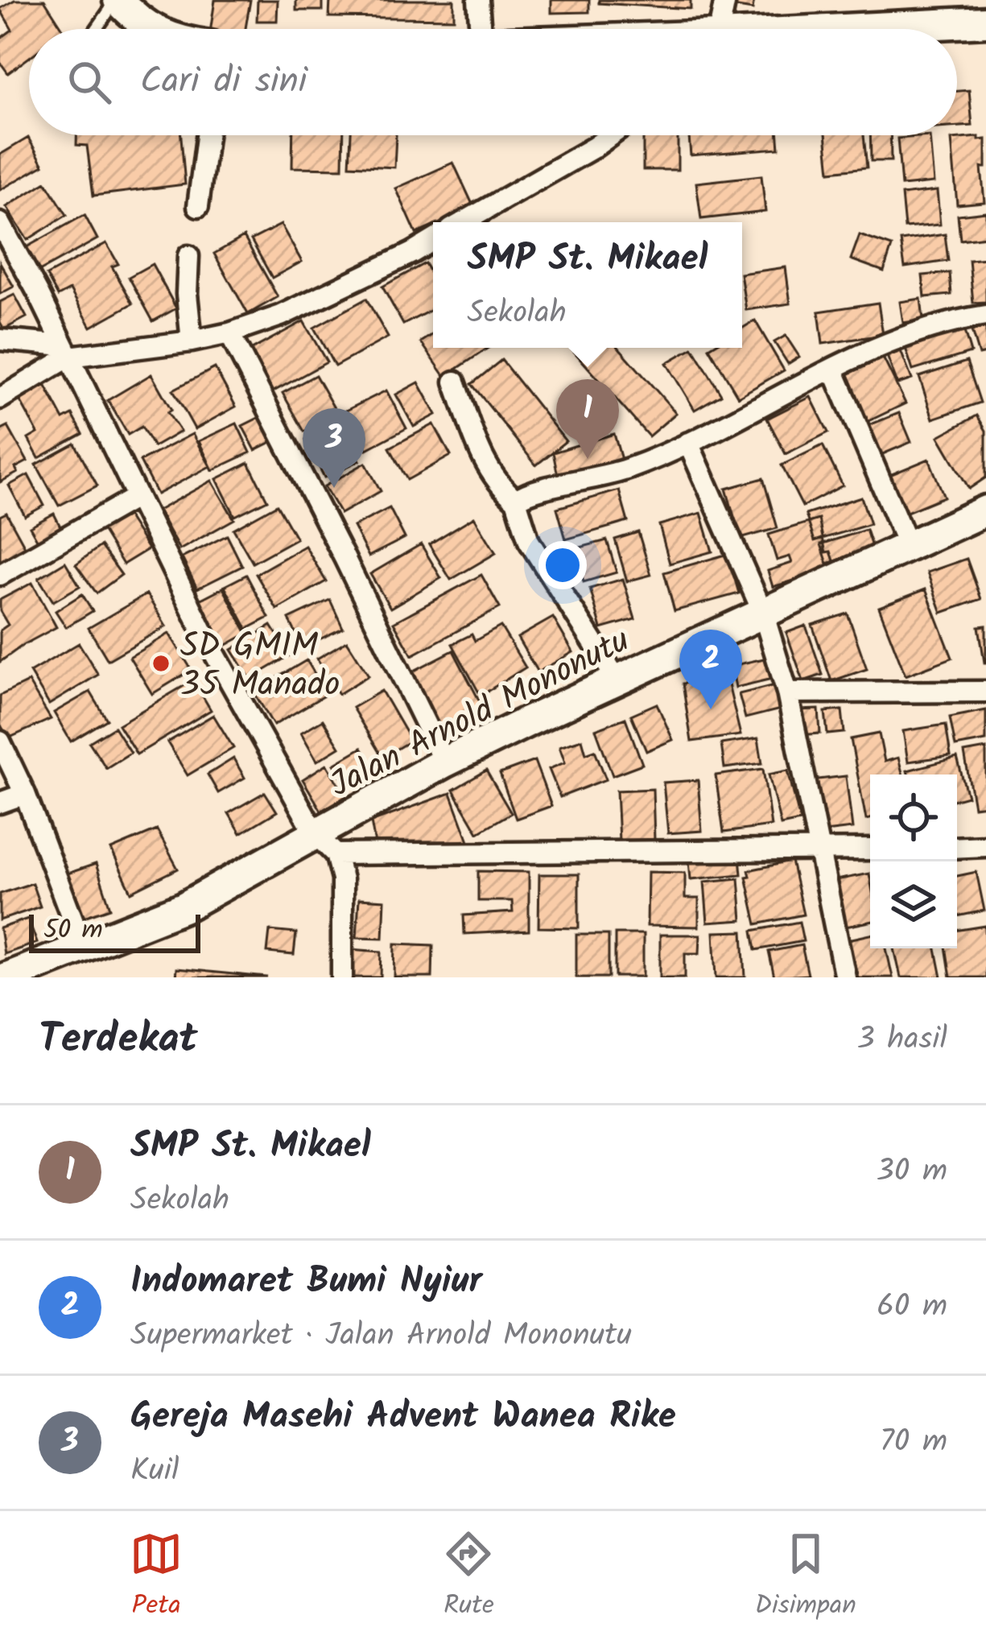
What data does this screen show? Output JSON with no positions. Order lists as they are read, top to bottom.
{
  "streets": {
    "street": ["Jalan Arnold Mononutu"]
  },
  "places": ["SD GMIM 35 Manado"],
  "scale_bar": "50 m",
  "page": {
    "search": "Cari di sini",
    "popup": ["SMP St. Mikael", "Sekolah"],
    "pins": ["1", "3", "2"],
    "scale": "50 m",
    "heading": ["Terdekat", "3 hasil"],
    "list": [
      {
        "mark": "1",
        "name": "SMP St. Mikael",
        "note": "Sekolah",
        "value": "30 m"
      },
      {
        "mark": "2",
        "name": "Indomaret Bumi Nyiur",
        "note": "Supermarket · Jalan Arnold Mononutu",
        "value": "60 m"
      },
      {
        "mark": "3",
        "name": "Gereja Masehi Advent Wanea Rike",
        "note": "Kuil",
        "value": "70 m"
      }
    ],
    "nav": ["Peta", "Rute", "Disimpan"]
  }
}
